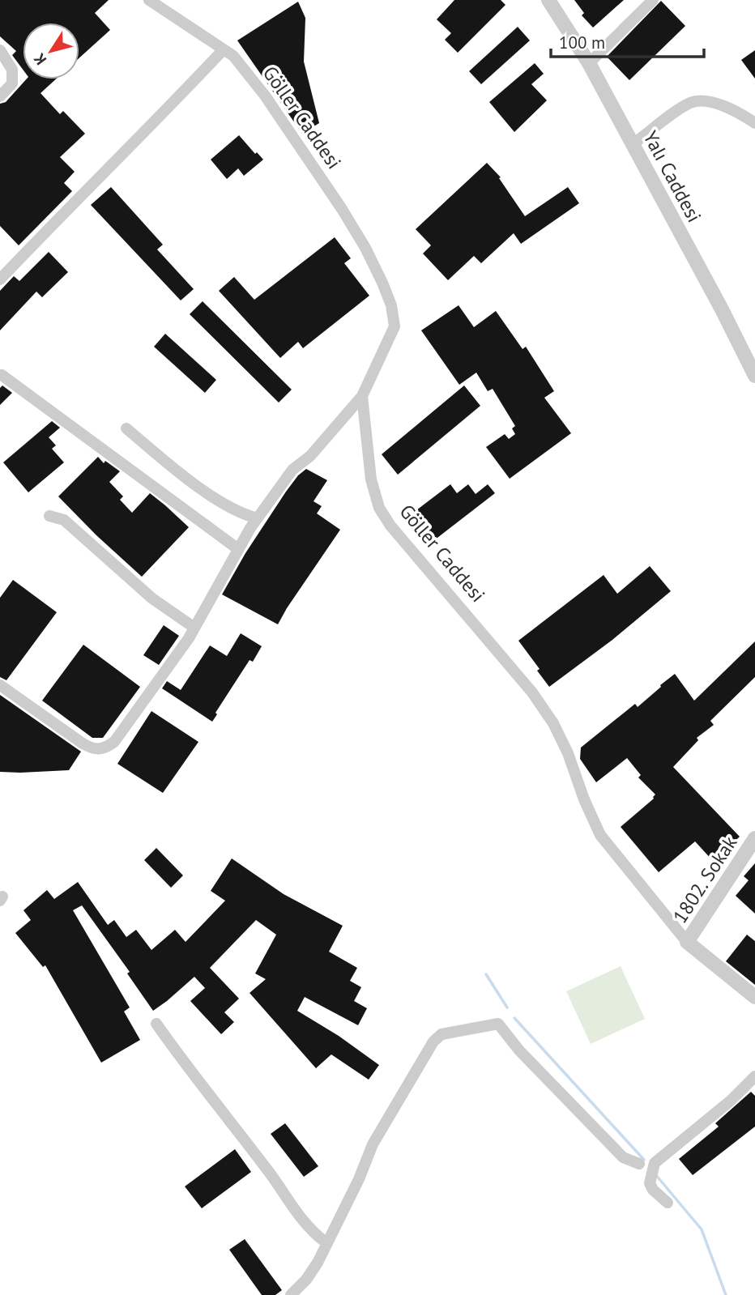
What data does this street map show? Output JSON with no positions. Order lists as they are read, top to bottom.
{
  "streets": {
    "street": ["Göller Caddesi", "Yalı Caddesi", "1802. Sokak"]
  },
  "crossings": [
    ["Göller Caddesi", "1802. Sokak"]
  ],
  "scale_bar": "100 m",
  "north": "bottom left"
}
